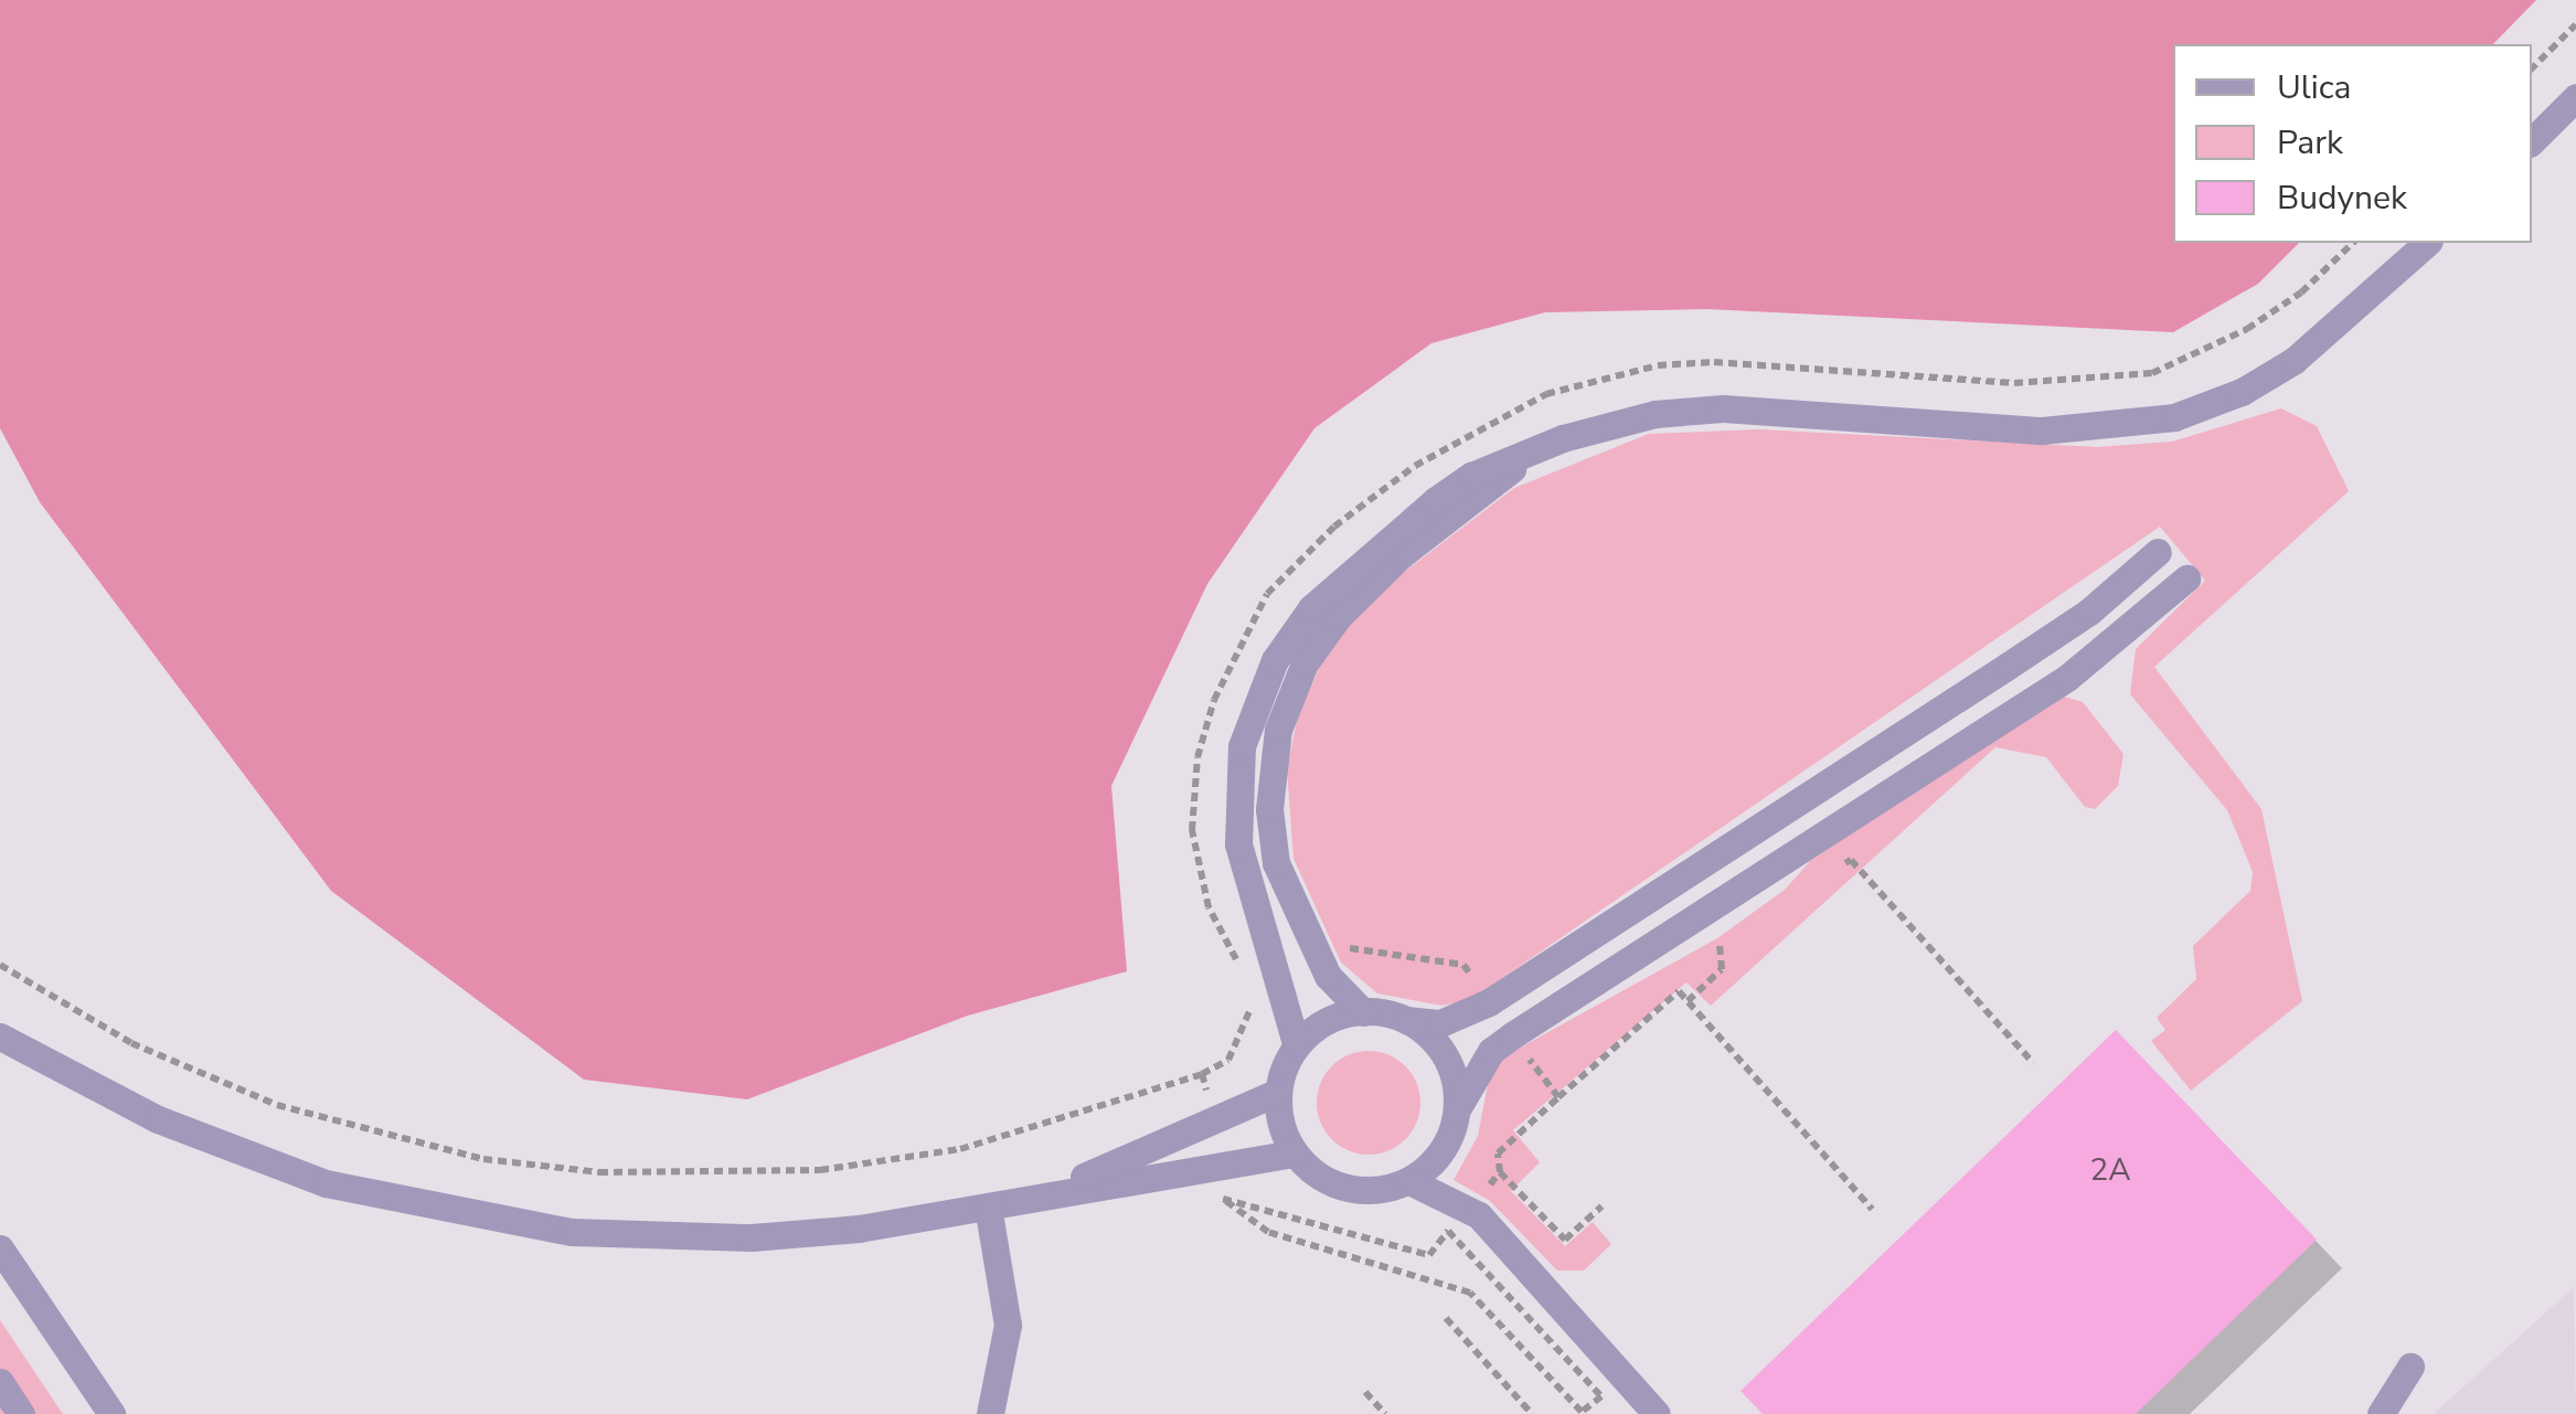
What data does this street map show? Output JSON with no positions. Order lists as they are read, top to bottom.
{
  "house_numbers": ["2A"],
  "legend": ["Ulica", "Park", "Budynek"]
}
